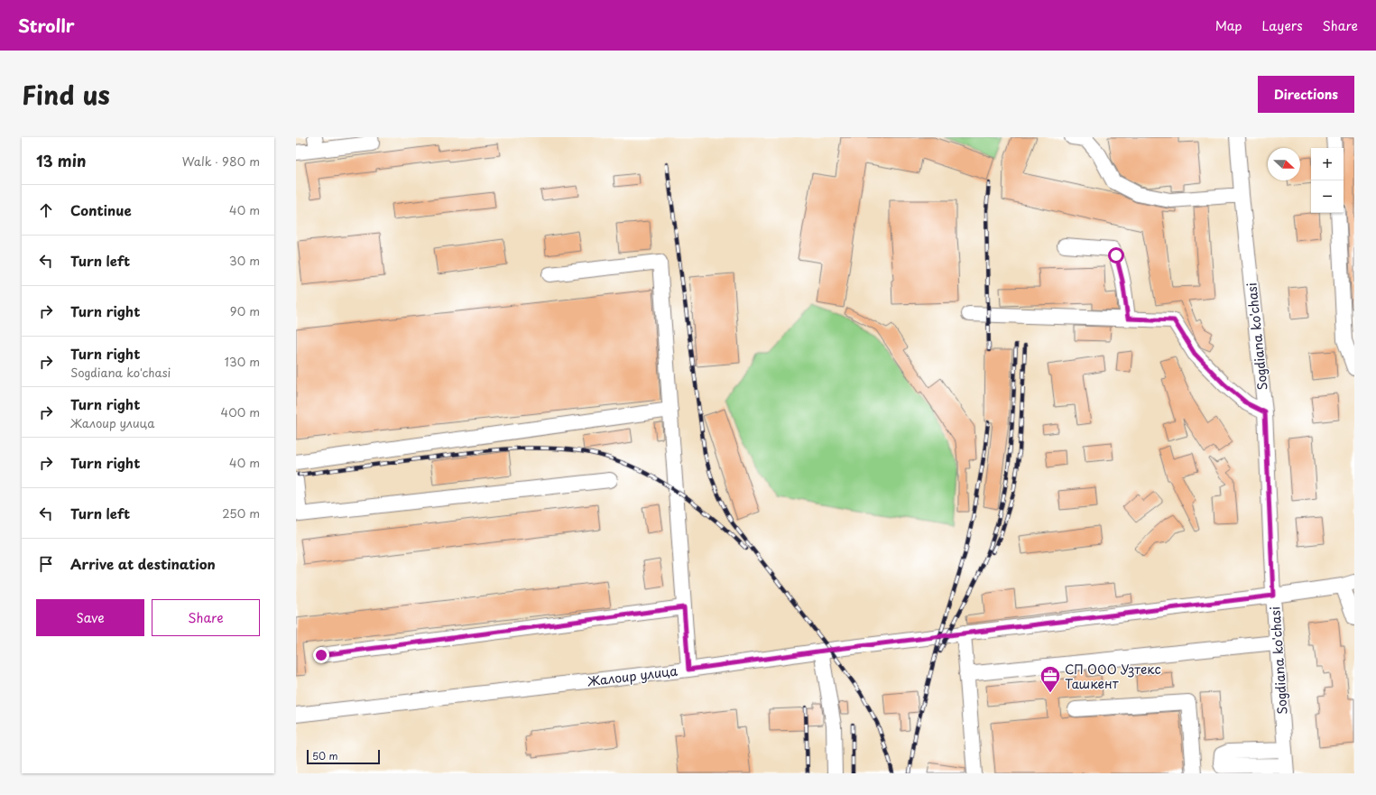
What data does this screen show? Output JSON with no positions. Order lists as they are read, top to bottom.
{
  "streets": {
    "street": ["Sogdiana ko'chasi", "Жалоир улица"]
  },
  "crossings": [
    ["Sogdiana ko'chasi", "Жалоир улица"]
  ],
  "places": {
    "office": ["СП ООО Узтекс Ташкент"]
  },
  "scale_bar": "50 m",
  "north": "right",
  "page": {
    "header": "Strollr",
    "nav": ["Map", "Layers", "Share"],
    "title": "Find us",
    "buttons": [
      "Directions",
      ["Save", "Share"]
    ],
    "heading": ["13 min", "Walk · 980 m"],
    "map_buttons": ["+", "−"],
    "list": [
      ["Continue", "40 m"],
      ["Turn left", "30 m"],
      ["Turn right", "90 m"],
      ["Turn right", "Sogdiana ko'chasi", "130 m"],
      ["Turn right", "Жалоир улица", "400 m"],
      ["Turn right", "40 m"],
      ["Turn left", "250 m"],
      "Arrive at destination"
    ],
    "scale": "50 m"
  }
}
